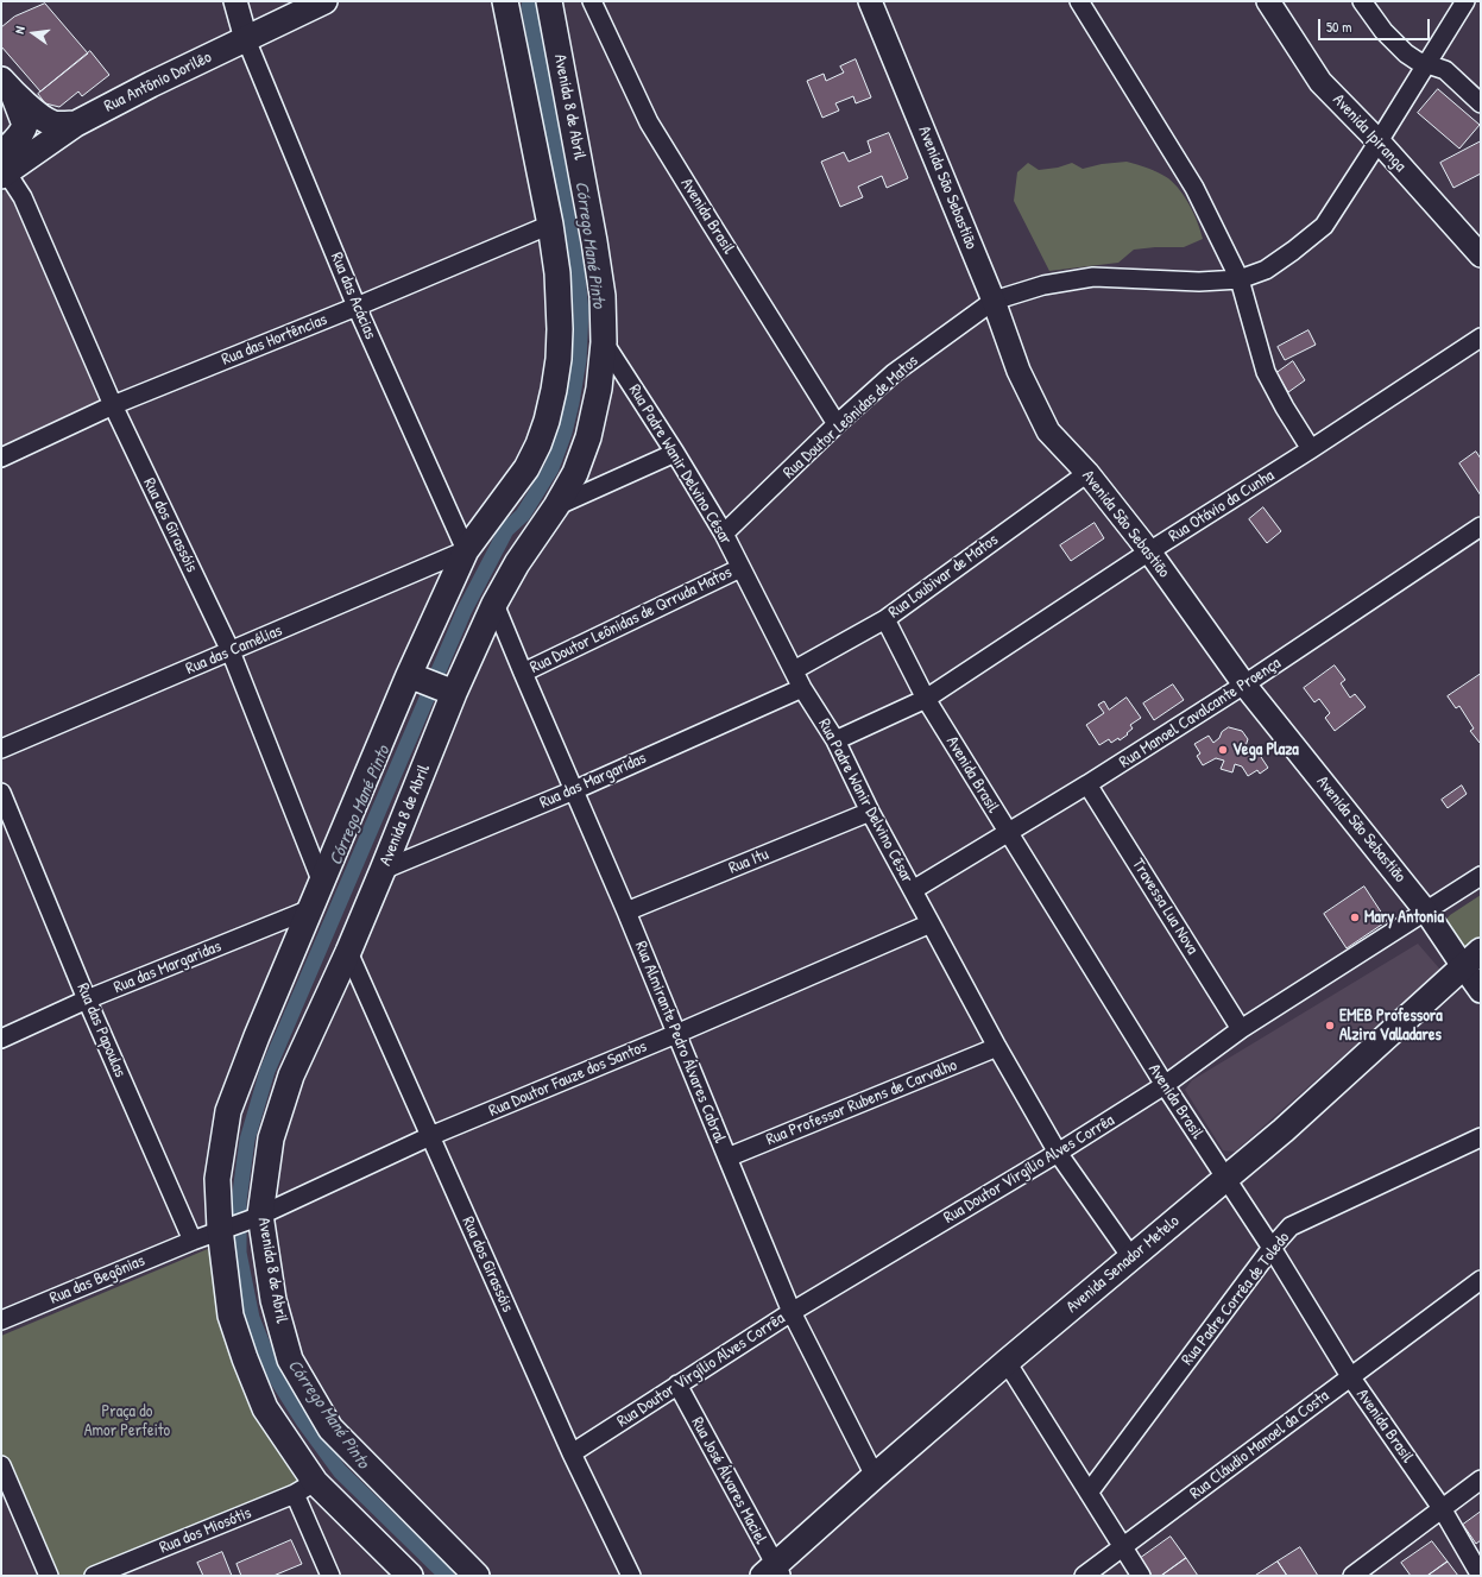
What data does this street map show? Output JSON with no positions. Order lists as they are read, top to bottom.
{
  "streets": {
    "main road": ["Rua Antônio Dorilêo", "Avenida 8 de Abril", "Avenida Senador Metelo"],
    "street": [
      "Avenida Ipiranga",
      "Avenida São Sebastião",
      "Avenida Brasil",
      "Rua das Acácias",
      "Rua das Hortências",
      "Rua Doutor Leônidas de Matos",
      "Rua Padre Wanir Delvino César",
      "Rua Otávio da Cunha",
      "Rua dos Girassóis",
      "Rua Loubivar de Matos",
      "Rua Doutor Leônidas de Qrruda Matos",
      "Rua das Camélias",
      "Rua Manoel Cavalcante Proença",
      "Rua das Margaridas",
      "Rua Itu",
      "Travessa Lua Nova",
      "Rua das Papoulas",
      "Rua Almirante Pedro Álvares Cabral",
      "Rua Doutor Fauze dos Santos",
      "Rua Professor Rubens de Carvalho",
      "Rua Doutor Virgílio Alves Corrêa",
      "Rua das Begônias",
      "Rua Padre Corrêa de Toledo",
      "Rua Cláudio Manoel da Costa",
      "Rua José Álvares Maciel",
      "Rua dos Miosótis"
    ]
  },
  "crossings": [
    ["Rua Antônio Dorilêo", "Rua das Acácias"],
    ["Rua Antônio Dorilêo", "Rua dos Girassóis"],
    ["Avenida 8 de Abril", "Rua das Acácias"],
    ["Avenida 8 de Abril", "Rua das Hortências"],
    ["Avenida 8 de Abril", "Rua Padre Wanir Delvino César"],
    ["Avenida 8 de Abril", "Rua dos Girassóis"],
    ["Avenida 8 de Abril", "Rua das Camélias"],
    ["Avenida 8 de Abril", "Rua das Margaridas"],
    ["Avenida 8 de Abril", "Rua Almirante Pedro Álvares Cabral"],
    ["Avenida 8 de Abril", "Rua Doutor Fauze dos Santos"],
    ["Avenida 8 de Abril", "Rua dos Miosótis"],
    ["Avenida Ipiranga", "Rua Doutor Leônidas de Matos"],
    ["Avenida São Sebastião", "Rua Doutor Leônidas de Matos"],
    ["Avenida São Sebastião", "Rua Otávio da Cunha"],
    ["Avenida São Sebastião", "Rua Loubivar de Matos"],
    ["Avenida São Sebastião", "Rua Manoel Cavalcante Proença"],
    ["Avenida São Sebastião", "Rua Doutor Virgílio Alves Corrêa"],
    ["Avenida São Sebastião", "Avenida Senador Metelo"],
    ["Avenida Brasil", "Rua Doutor Leônidas de Matos"],
    ["Avenida Brasil", "Rua Otávio da Cunha"],
    ["Avenida Brasil", "Rua Loubivar de Matos"],
    ["Avenida Brasil", "Rua Manoel Cavalcante Proença"],
    ["Avenida Brasil", "Rua Doutor Virgílio Alves Corrêa"],
    ["Avenida Brasil", "Avenida Senador Metelo"],
    ["Avenida Brasil", "Rua Padre Corrêa de Toledo"],
    ["Avenida Brasil", "Rua Cláudio Manoel da Costa"],
    ["Rua das Acácias", "Rua das Hortências"],
    ["Rua das Acácias", "Rua das Camélias"],
    ["Rua das Hortências", "Rua dos Girassóis"],
    ["Rua Doutor Leônidas de Matos", "Rua Padre Wanir Delvino César"],
    ["Rua Padre Wanir Delvino César", "Rua Otávio da Cunha"],
    ["Rua Padre Wanir Delvino César", "Rua Loubivar de Matos"],
    ["Rua Padre Wanir Delvino César", "Rua Doutor Leônidas de Qrruda Matos"],
    ["Rua Padre Wanir Delvino César", "Rua Manoel Cavalcante Proença"],
    ["Rua Padre Wanir Delvino César", "Rua das Margaridas"],
    ["Rua Padre Wanir Delvino César", "Rua Itu"],
    ["Rua Padre Wanir Delvino César", "Rua Doutor Fauze dos Santos"],
    ["Rua Padre Wanir Delvino César", "Rua Professor Rubens de Carvalho"],
    ["Rua Padre Wanir Delvino César", "Rua Doutor Virgílio Alves Corrêa"],
    ["Rua Padre Wanir Delvino César", "Avenida Senador Metelo"],
    ["Rua dos Girassóis", "Rua das Camélias"],
    ["Rua dos Girassóis", "Rua Doutor Fauze dos Santos"],
    ["Rua dos Girassóis", "Rua Doutor Virgílio Alves Corrêa"],
    ["Rua Doutor Leônidas de Qrruda Matos", "Rua Almirante Pedro Álvares Cabral"],
    ["Rua Manoel Cavalcante Proença", "Travessa Lua Nova"],
    ["Rua das Margaridas", "Rua das Papoulas"],
    ["Rua das Margaridas", "Rua Almirante Pedro Álvares Cabral"],
    ["Rua Itu", "Rua Almirante Pedro Álvares Cabral"],
    ["Travessa Lua Nova", "Rua Doutor Virgílio Alves Corrêa"],
    ["Rua das Papoulas", "Rua das Begônias"],
    ["Rua Almirante Pedro Álvares Cabral", "Rua Doutor Fauze dos Santos"],
    ["Rua Almirante Pedro Álvares Cabral", "Rua Professor Rubens de Carvalho"],
    ["Rua Almirante Pedro Álvares Cabral", "Rua Doutor Virgílio Alves Corrêa"],
    ["Rua Almirante Pedro Álvares Cabral", "Avenida Senador Metelo"],
    ["Rua Doutor Virgílio Alves Corrêa", "Rua José Álvares Maciel"],
    ["Avenida Senador Metelo", "Rua José Álvares Maciel"]
  ],
  "water": ["Córrego Mané Pinto"],
  "parks": ["Praça do Amor Perfeito"],
  "places": ["Vega Plaza", "Mary Antonia", "EMEB Professora Alzira Valladares"],
  "scale_bar": "50 m",
  "north": "left"
}
